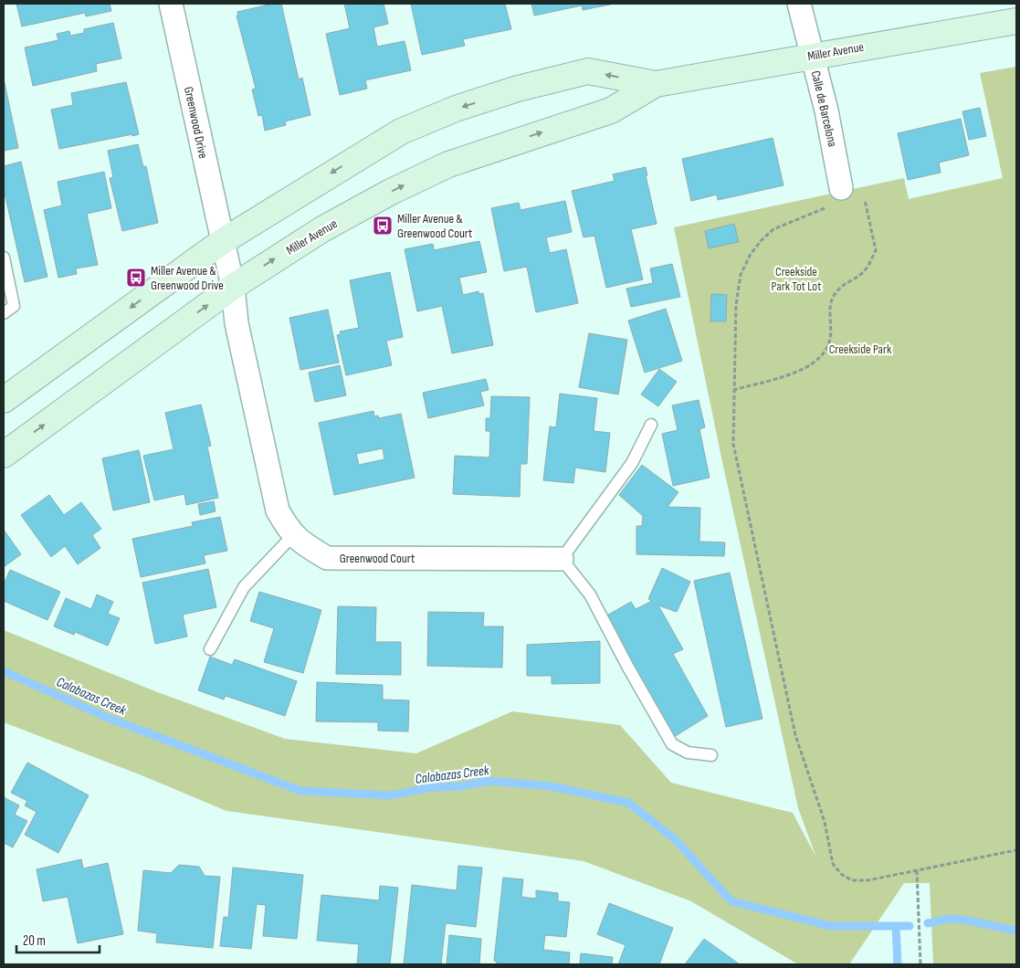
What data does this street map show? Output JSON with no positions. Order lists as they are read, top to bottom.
{
  "streets": {
    "main road": ["Miller Avenue"],
    "street": ["Calle de Barcelona", "Greenwood Drive", "Greenwood Court"]
  },
  "crossings": [
    ["Miller Avenue", "Calle de Barcelona"],
    ["Miller Avenue", "Greenwood Drive"],
    ["Miller Avenue", "Greenwood Court"],
    ["Greenwood Drive", "Greenwood Court"]
  ],
  "water": ["Calabazas Creek"],
  "parks": ["Creekside Park Tot Lot", "Creekside Park"],
  "places": {
    "bus stop": ["Miller Avenue & Greenwood Court", "Miller Avenue & Greenwood Drive"]
  },
  "scale_bar": "20 m"
}
